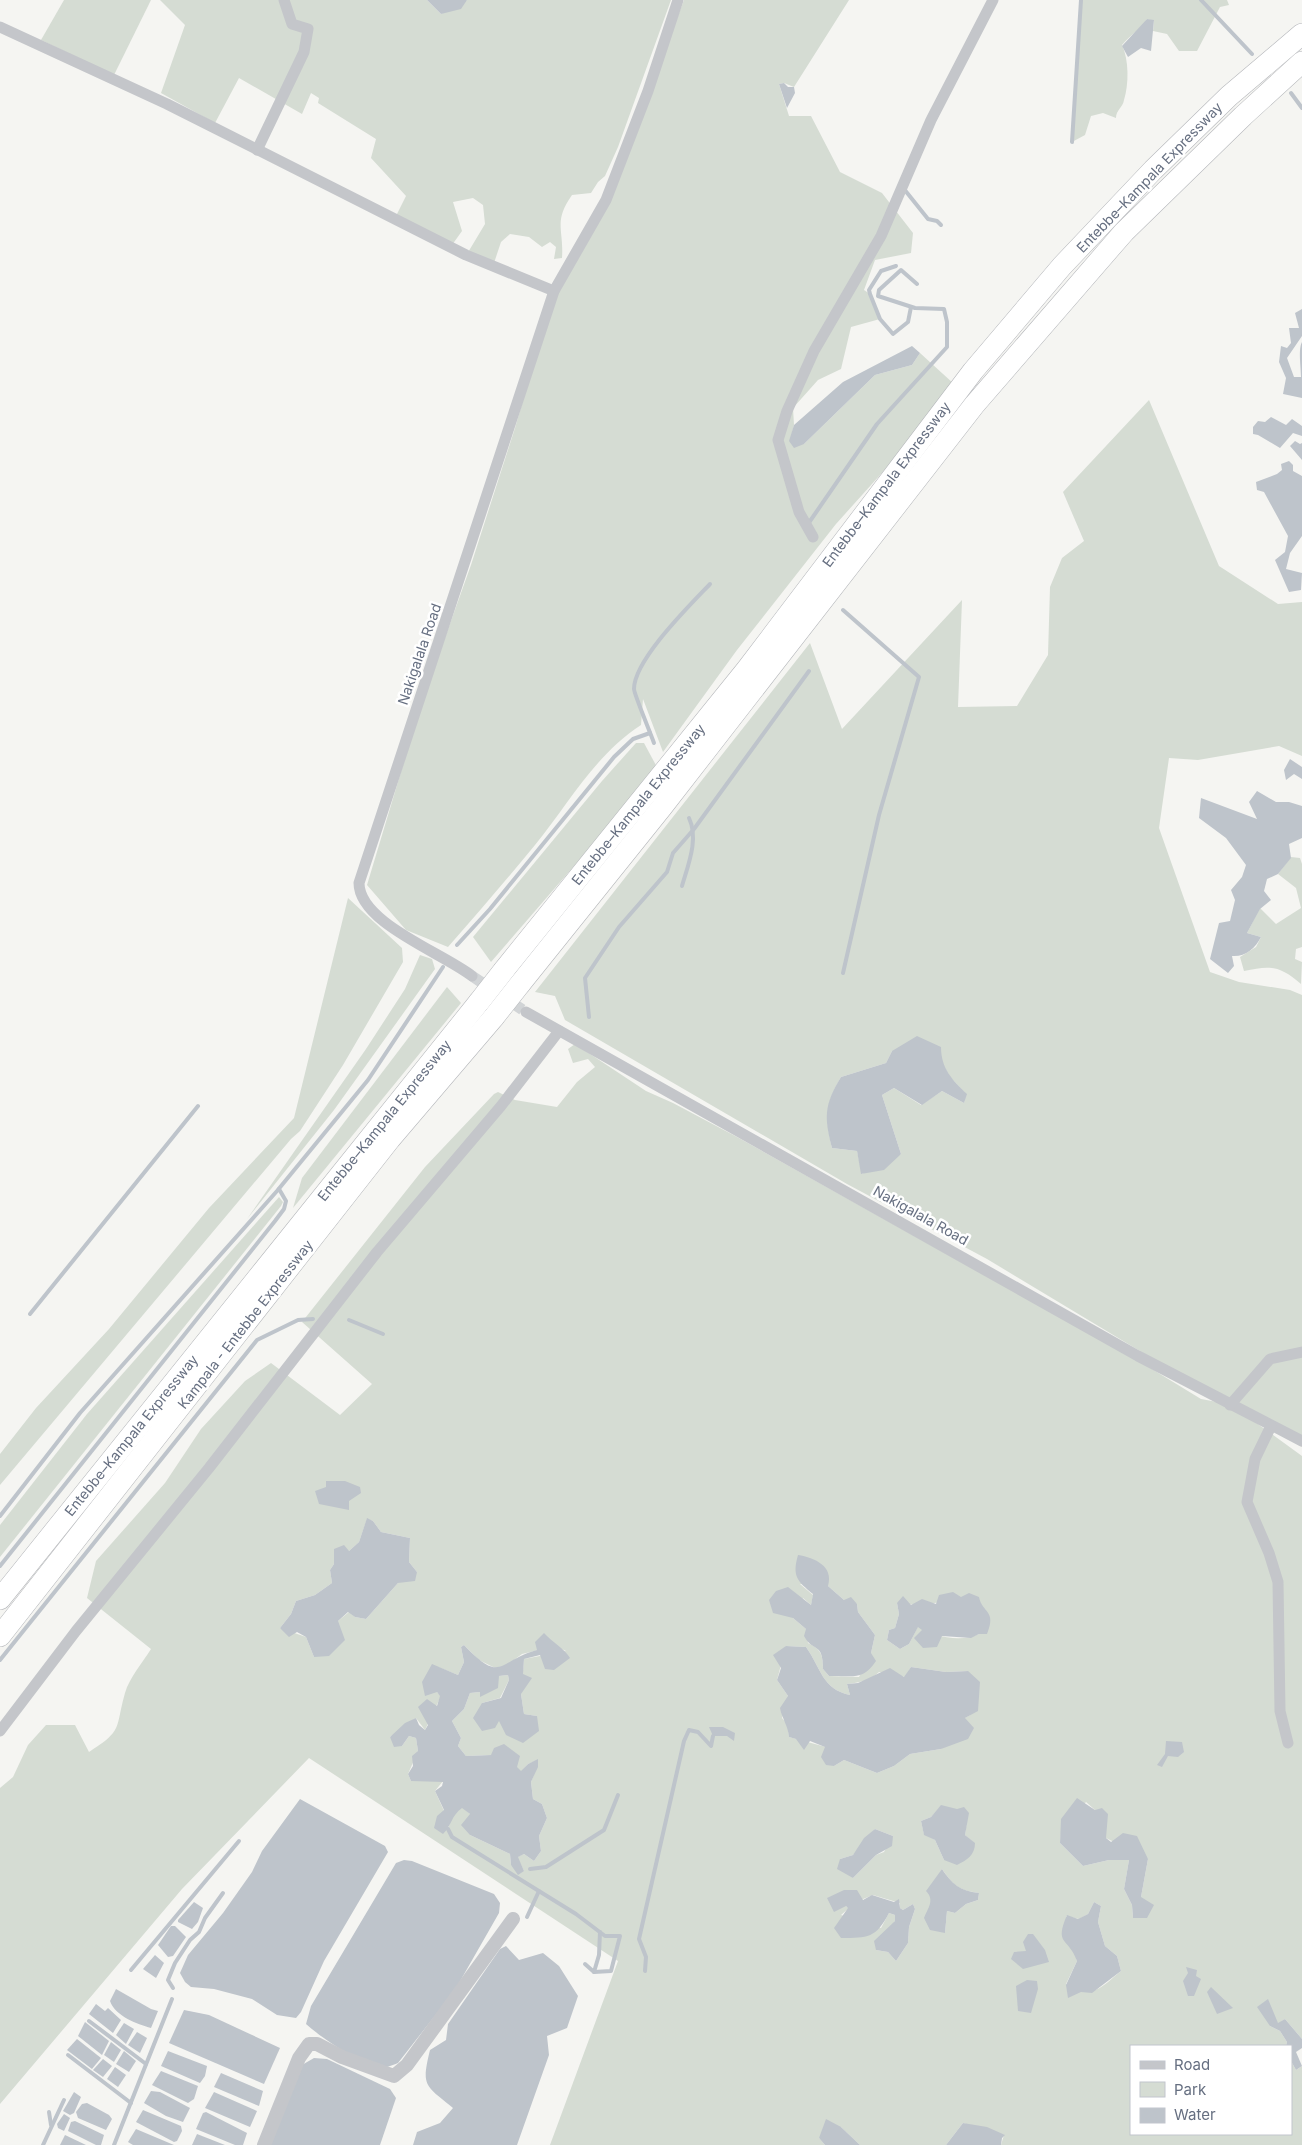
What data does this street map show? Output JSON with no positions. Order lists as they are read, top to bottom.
{
  "streets": {
    "highway": ["Entebbe–Kampala Expressway", "Kampala - Entebbe Expressway"],
    "street": ["Nakigalala Road"]
  },
  "crossings": [
    ["Entebbe–Kampala Expressway", "Kampala - Entebbe Expressway"]
  ],
  "legend": ["Road", "Park", "Water"]
}
